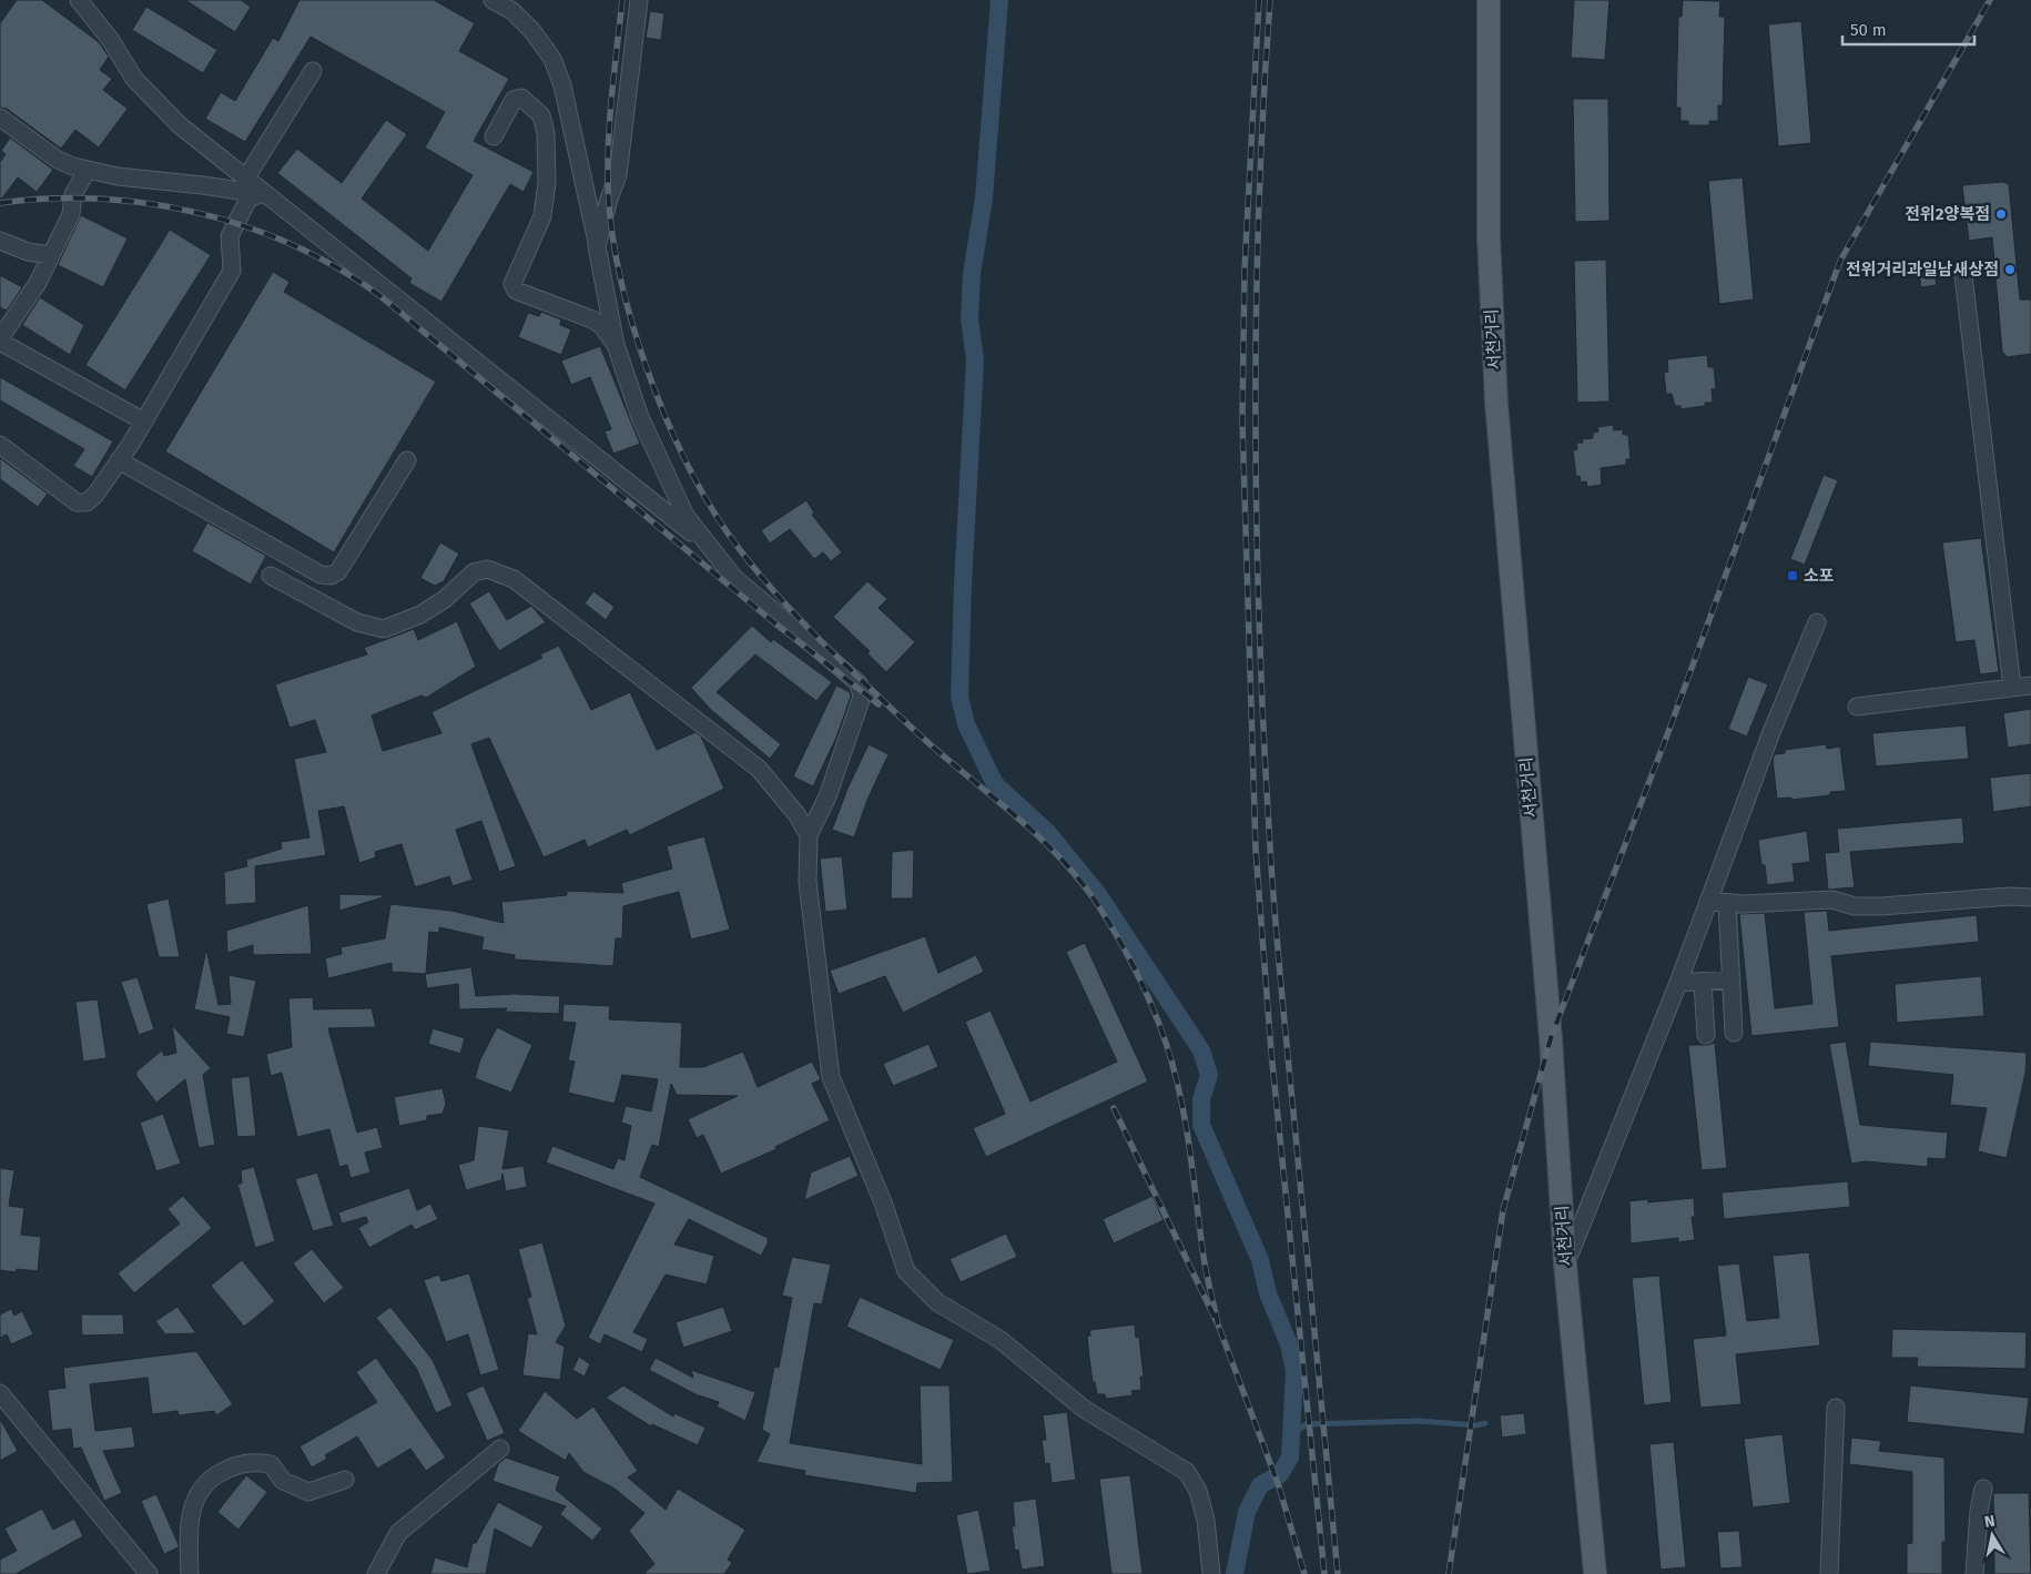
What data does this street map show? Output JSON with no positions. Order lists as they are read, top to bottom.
{
  "streets": {
    "main road": ["서천거리"]
  },
  "places": {
    "other": ["전위2양복점", "전위거리과일남새상점"],
    "transit": ["소포"]
  },
  "scale_bar": "50 m",
  "north": "top"
}
